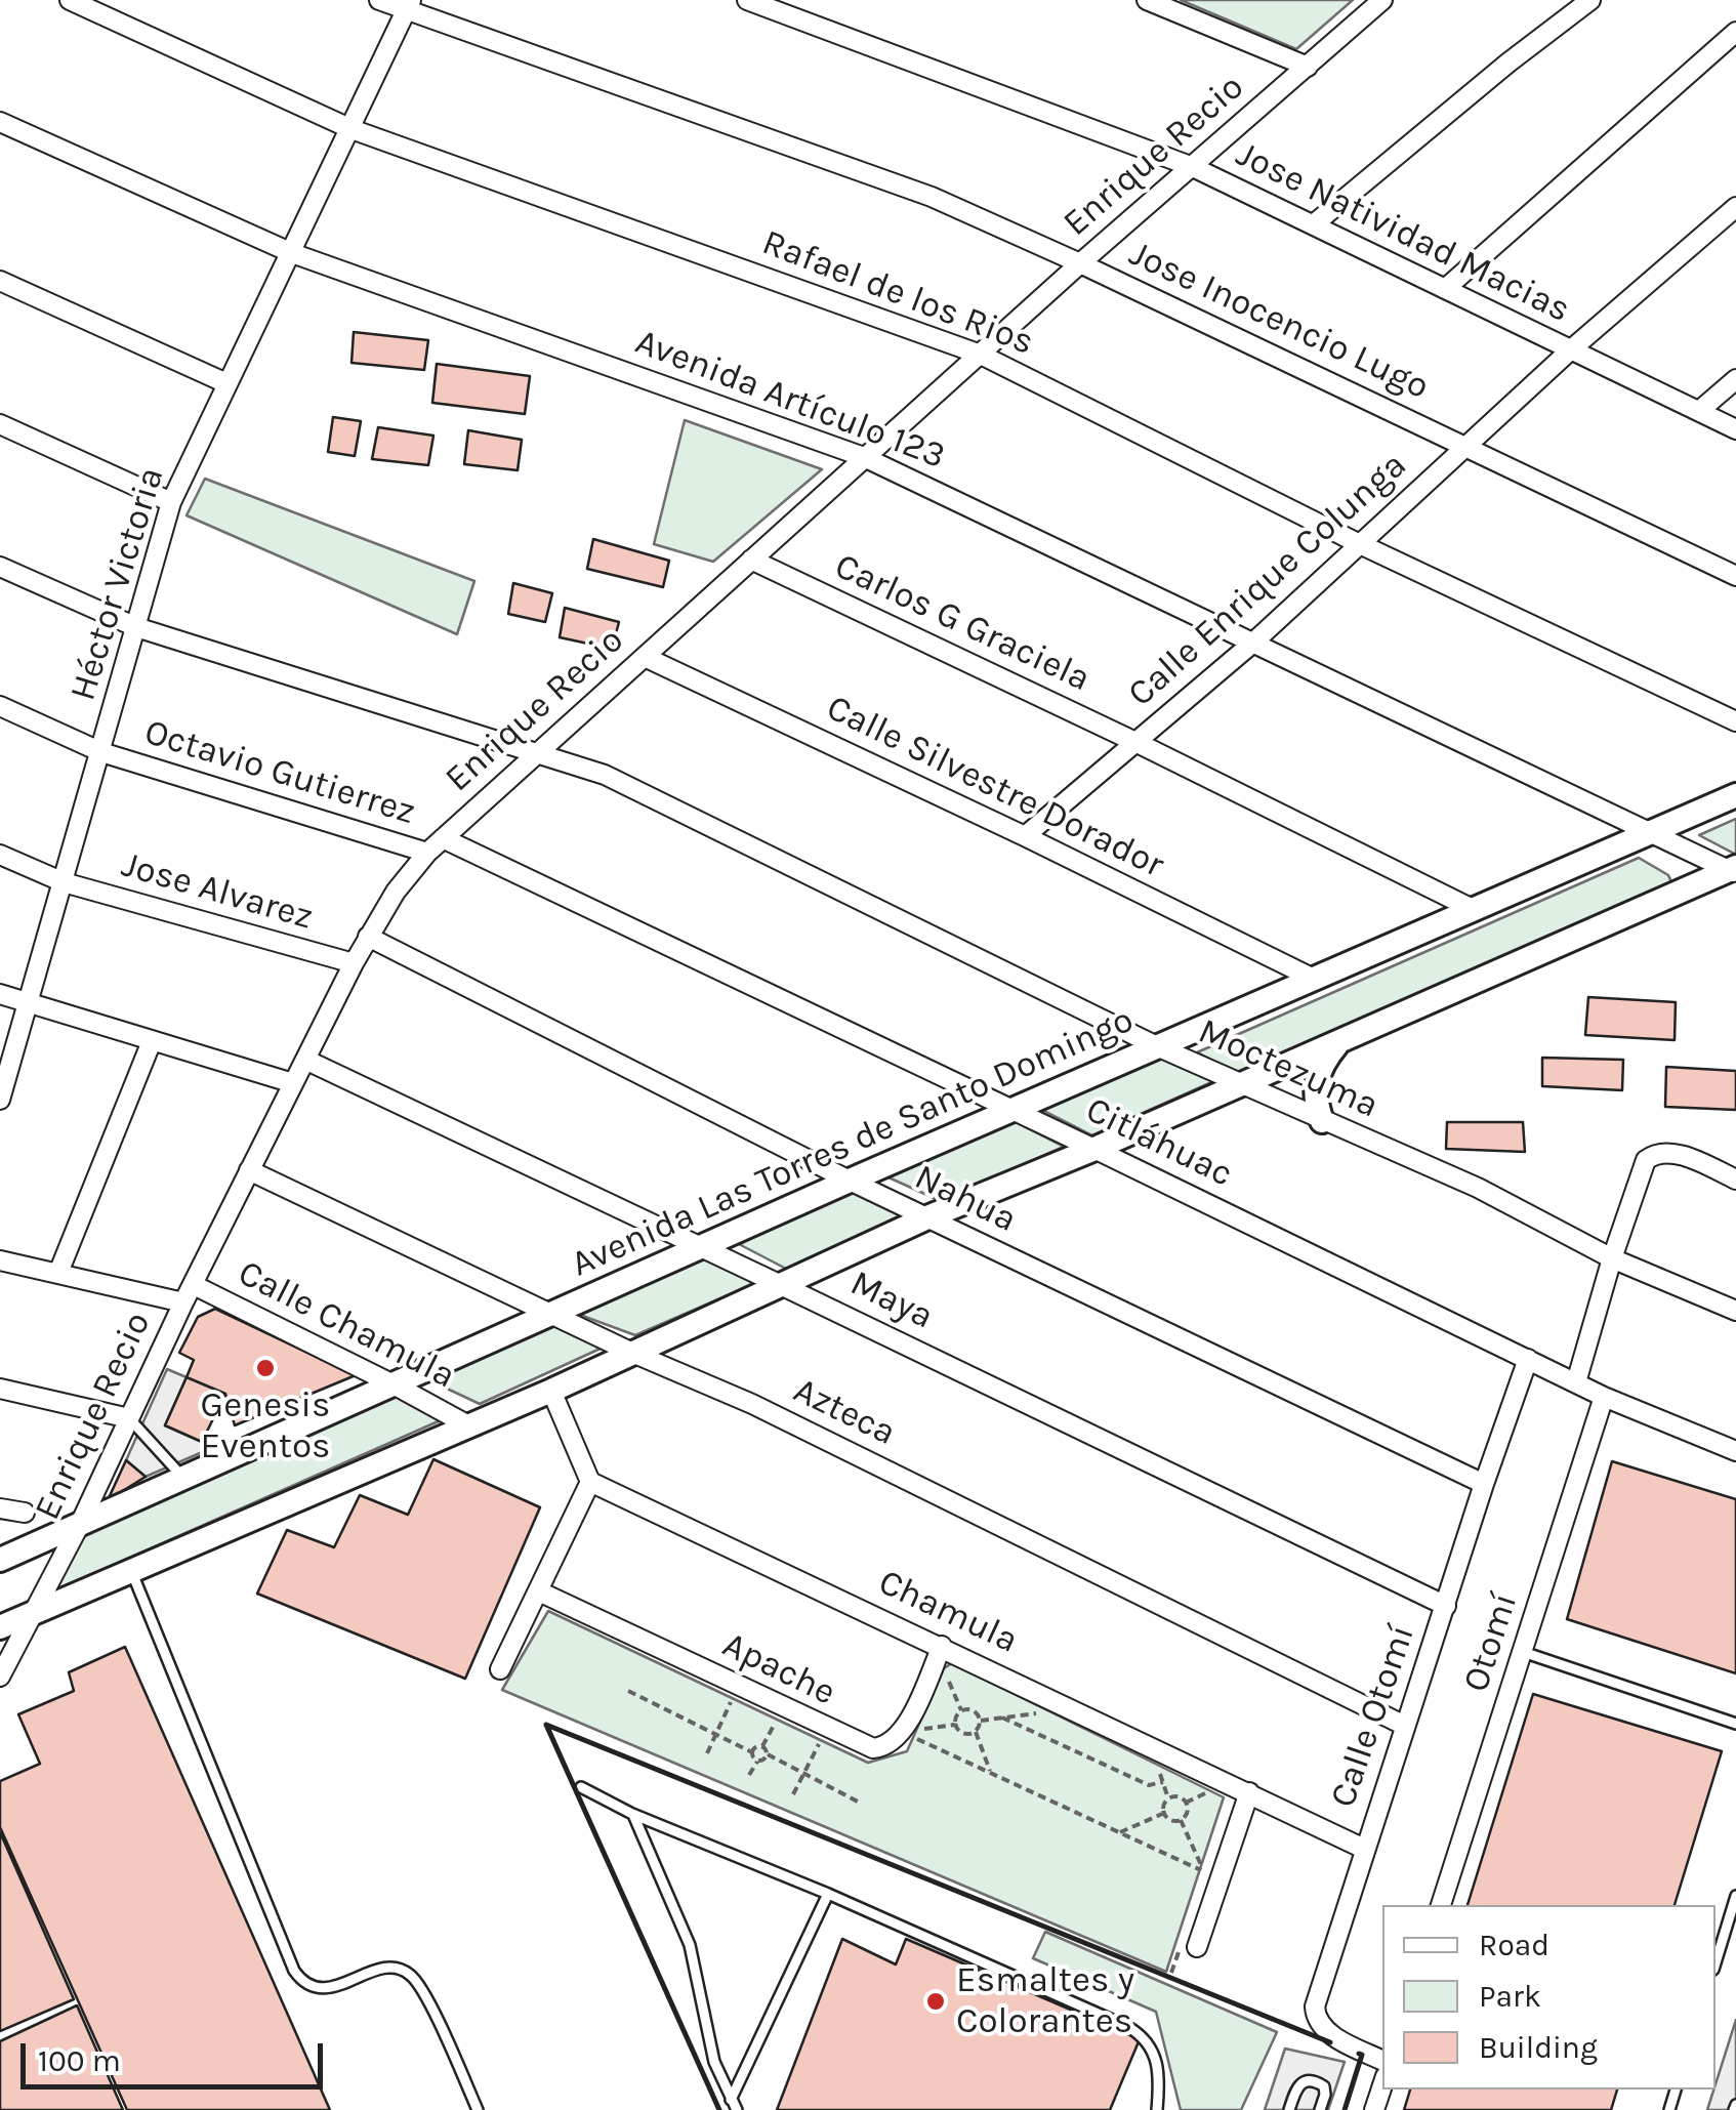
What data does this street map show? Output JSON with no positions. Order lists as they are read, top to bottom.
{
  "streets": {
    "street": [
      "Enrique Recio",
      "Jose Natividad Macias",
      "Rafael de los Rios",
      "Jose Inocencio Lugo",
      "Avenida Artículo 123",
      "Calle Enrique Colunga",
      "Héctor Victoria",
      "Carlos G Graciela",
      "Octavio Gutierrez",
      "Calle Silvestre Dorador",
      "Jose Alvarez",
      "Moctezuma",
      "Avenida Las Torres de Santo Domingo",
      "Citláhuac",
      "Nahua",
      "Maya",
      "Calle Chamula",
      "Azteca",
      "Chamula",
      "Otomí",
      "Apache",
      "Calle Otomí"
    ]
  },
  "crossings": [
    ["Enrique Recio", "Jose Natividad Macias"],
    ["Enrique Recio", "Rafael de los Rios"],
    ["Enrique Recio", "Jose Inocencio Lugo"],
    ["Enrique Recio", "Avenida Artículo 123"],
    ["Enrique Recio", "Carlos G Graciela"],
    ["Enrique Recio", "Octavio Gutierrez"],
    ["Enrique Recio", "Calle Silvestre Dorador"],
    ["Enrique Recio", "Jose Alvarez"],
    ["Enrique Recio", "Moctezuma"],
    ["Enrique Recio", "Avenida Las Torres de Santo Domingo"],
    ["Enrique Recio", "Citláhuac"],
    ["Enrique Recio", "Nahua"],
    ["Enrique Recio", "Maya"],
    ["Enrique Recio", "Calle Chamula"],
    ["Enrique Recio", "Azteca"],
    ["Jose Natividad Macias", "Calle Enrique Colunga"],
    ["Rafael de los Rios", "Calle Enrique Colunga"],
    ["Rafael de los Rios", "Héctor Victoria"],
    ["Jose Inocencio Lugo", "Calle Enrique Colunga"],
    ["Jose Inocencio Lugo", "Héctor Victoria"],
    ["Avenida Artículo 123", "Calle Enrique Colunga"],
    ["Avenida Artículo 123", "Héctor Victoria"],
    ["Avenida Artículo 123", "Avenida Las Torres de Santo Domingo"],
    ["Calle Enrique Colunga", "Carlos G Graciela"],
    ["Calle Enrique Colunga", "Calle Silvestre Dorador"],
    ["Héctor Victoria", "Octavio Gutierrez"],
    ["Héctor Victoria", "Jose Alvarez"],
    ["Héctor Victoria", "Moctezuma"],
    ["Carlos G Graciela", "Avenida Las Torres de Santo Domingo"],
    ["Calle Silvestre Dorador", "Avenida Las Torres de Santo Domingo"],
    ["Moctezuma", "Avenida Las Torres de Santo Domingo"],
    ["Avenida Las Torres de Santo Domingo", "Citláhuac"],
    ["Avenida Las Torres de Santo Domingo", "Nahua"],
    ["Avenida Las Torres de Santo Domingo", "Maya"],
    ["Avenida Las Torres de Santo Domingo", "Calle Chamula"],
    ["Avenida Las Torres de Santo Domingo", "Azteca"],
    ["Citláhuac", "Otomí"],
    ["Citláhuac", "Calle Otomí"],
    ["Nahua", "Calle Otomí"],
    ["Maya", "Calle Otomí"],
    ["Azteca", "Calle Otomí"],
    ["Chamula", "Apache"],
    ["Chamula", "Calle Otomí"]
  ],
  "places": ["Genesis Eventos", "Esmaltes y Colorantes"],
  "legend": ["Road", "Park", "Building"],
  "scale_bar": "100 m"
}
